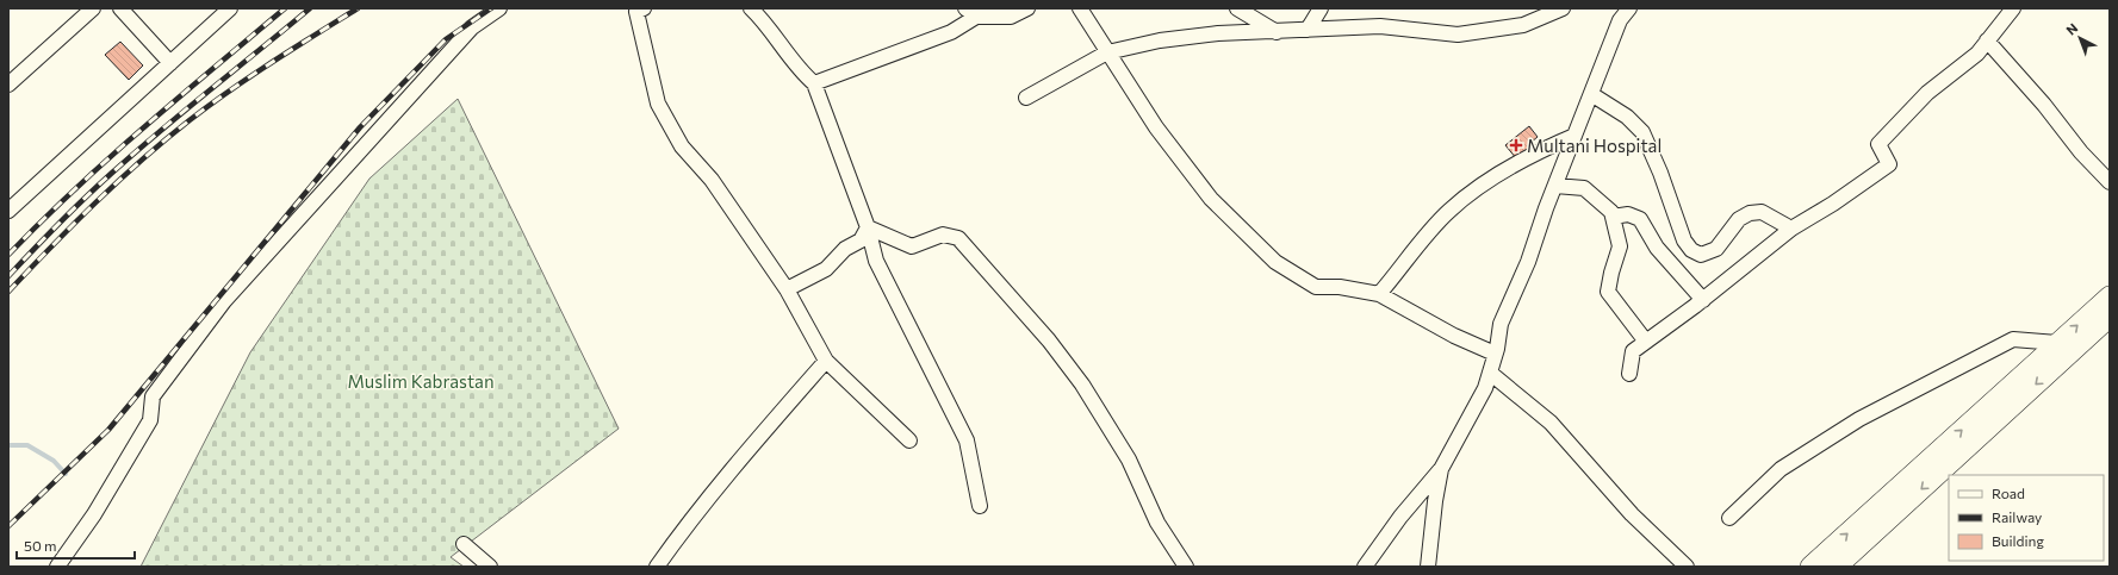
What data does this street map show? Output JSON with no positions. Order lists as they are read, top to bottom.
{
  "parks": ["Muslim Kabrastan"],
  "places": {
    "health": ["Multani Hospital"]
  },
  "legend": ["Road", "Railway", "Building"],
  "scale_bar": "50 m",
  "north": "top left"
}
